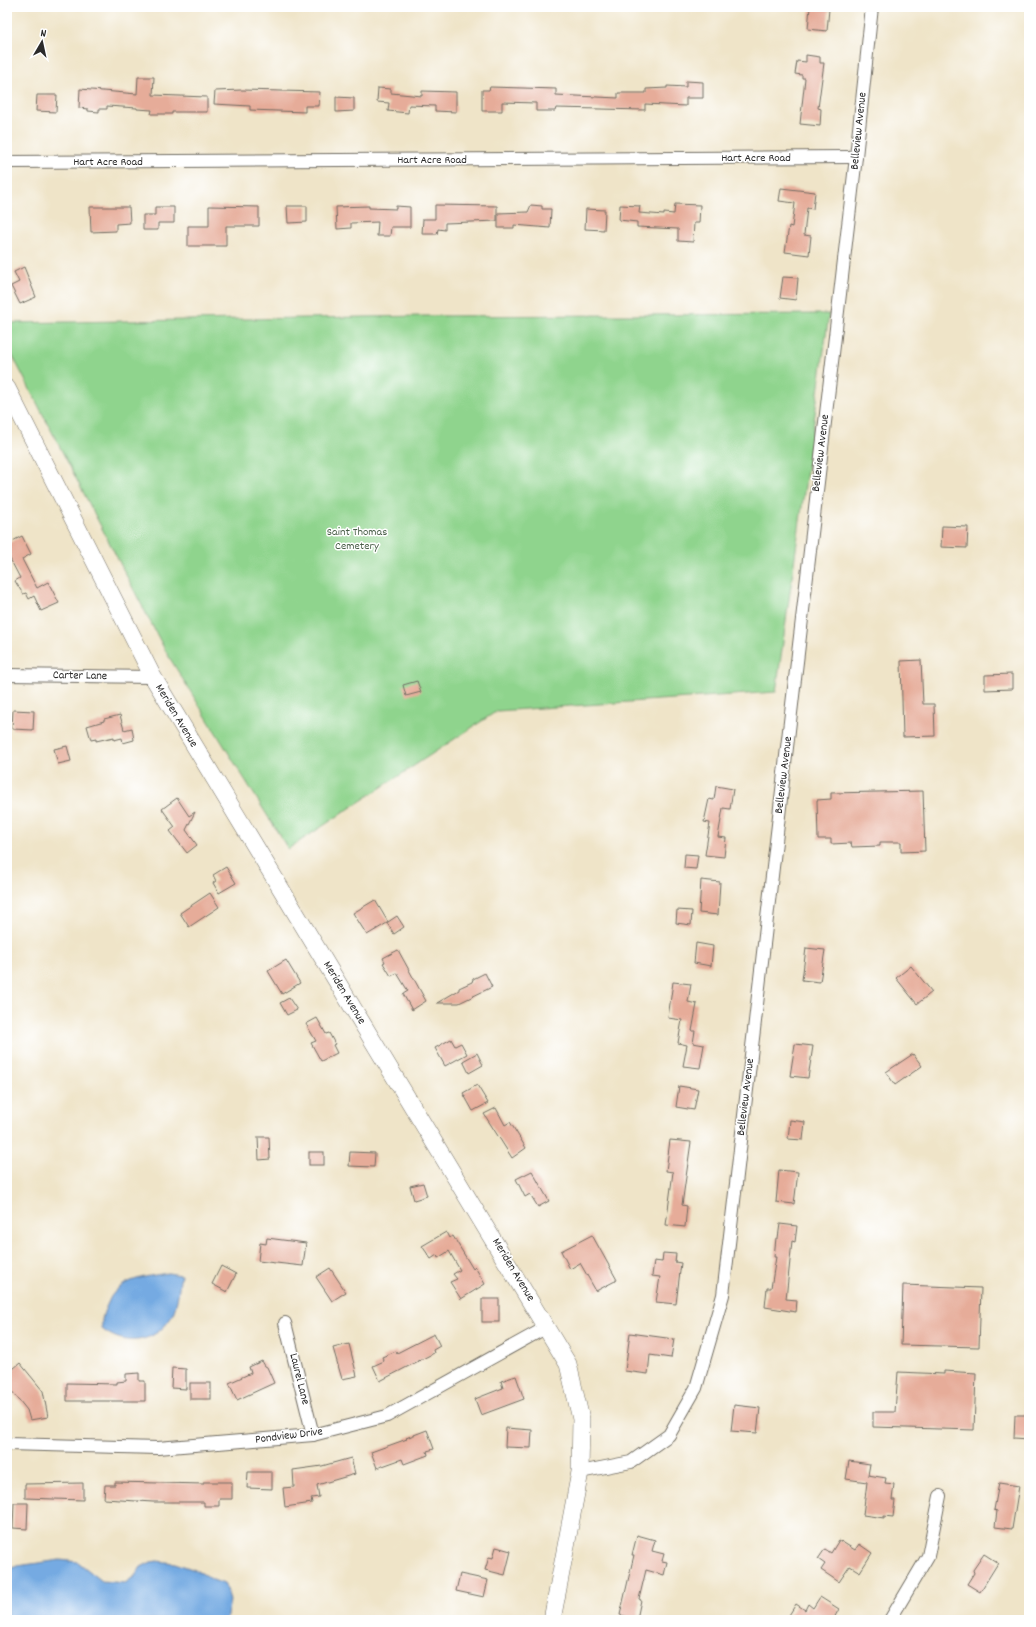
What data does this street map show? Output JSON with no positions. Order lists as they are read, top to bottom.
{
  "streets": {
    "main road": ["Meriden Avenue"],
    "street": [
      "Belleview Avenue",
      "Hart Acre Road",
      "Carter Lane",
      "Laurel Lane",
      "Pondview Drive"
    ]
  },
  "crossings": [
    ["Belleview Avenue", "Hart Acre Road"],
    ["Belleview Avenue", "Meriden Avenue"],
    ["Carter Lane", "Meriden Avenue"],
    ["Meriden Avenue", "Pondview Drive"],
    ["Laurel Lane", "Pondview Drive"]
  ],
  "parks": ["Saint Thomas Cemetery"],
  "north": "top"
}
